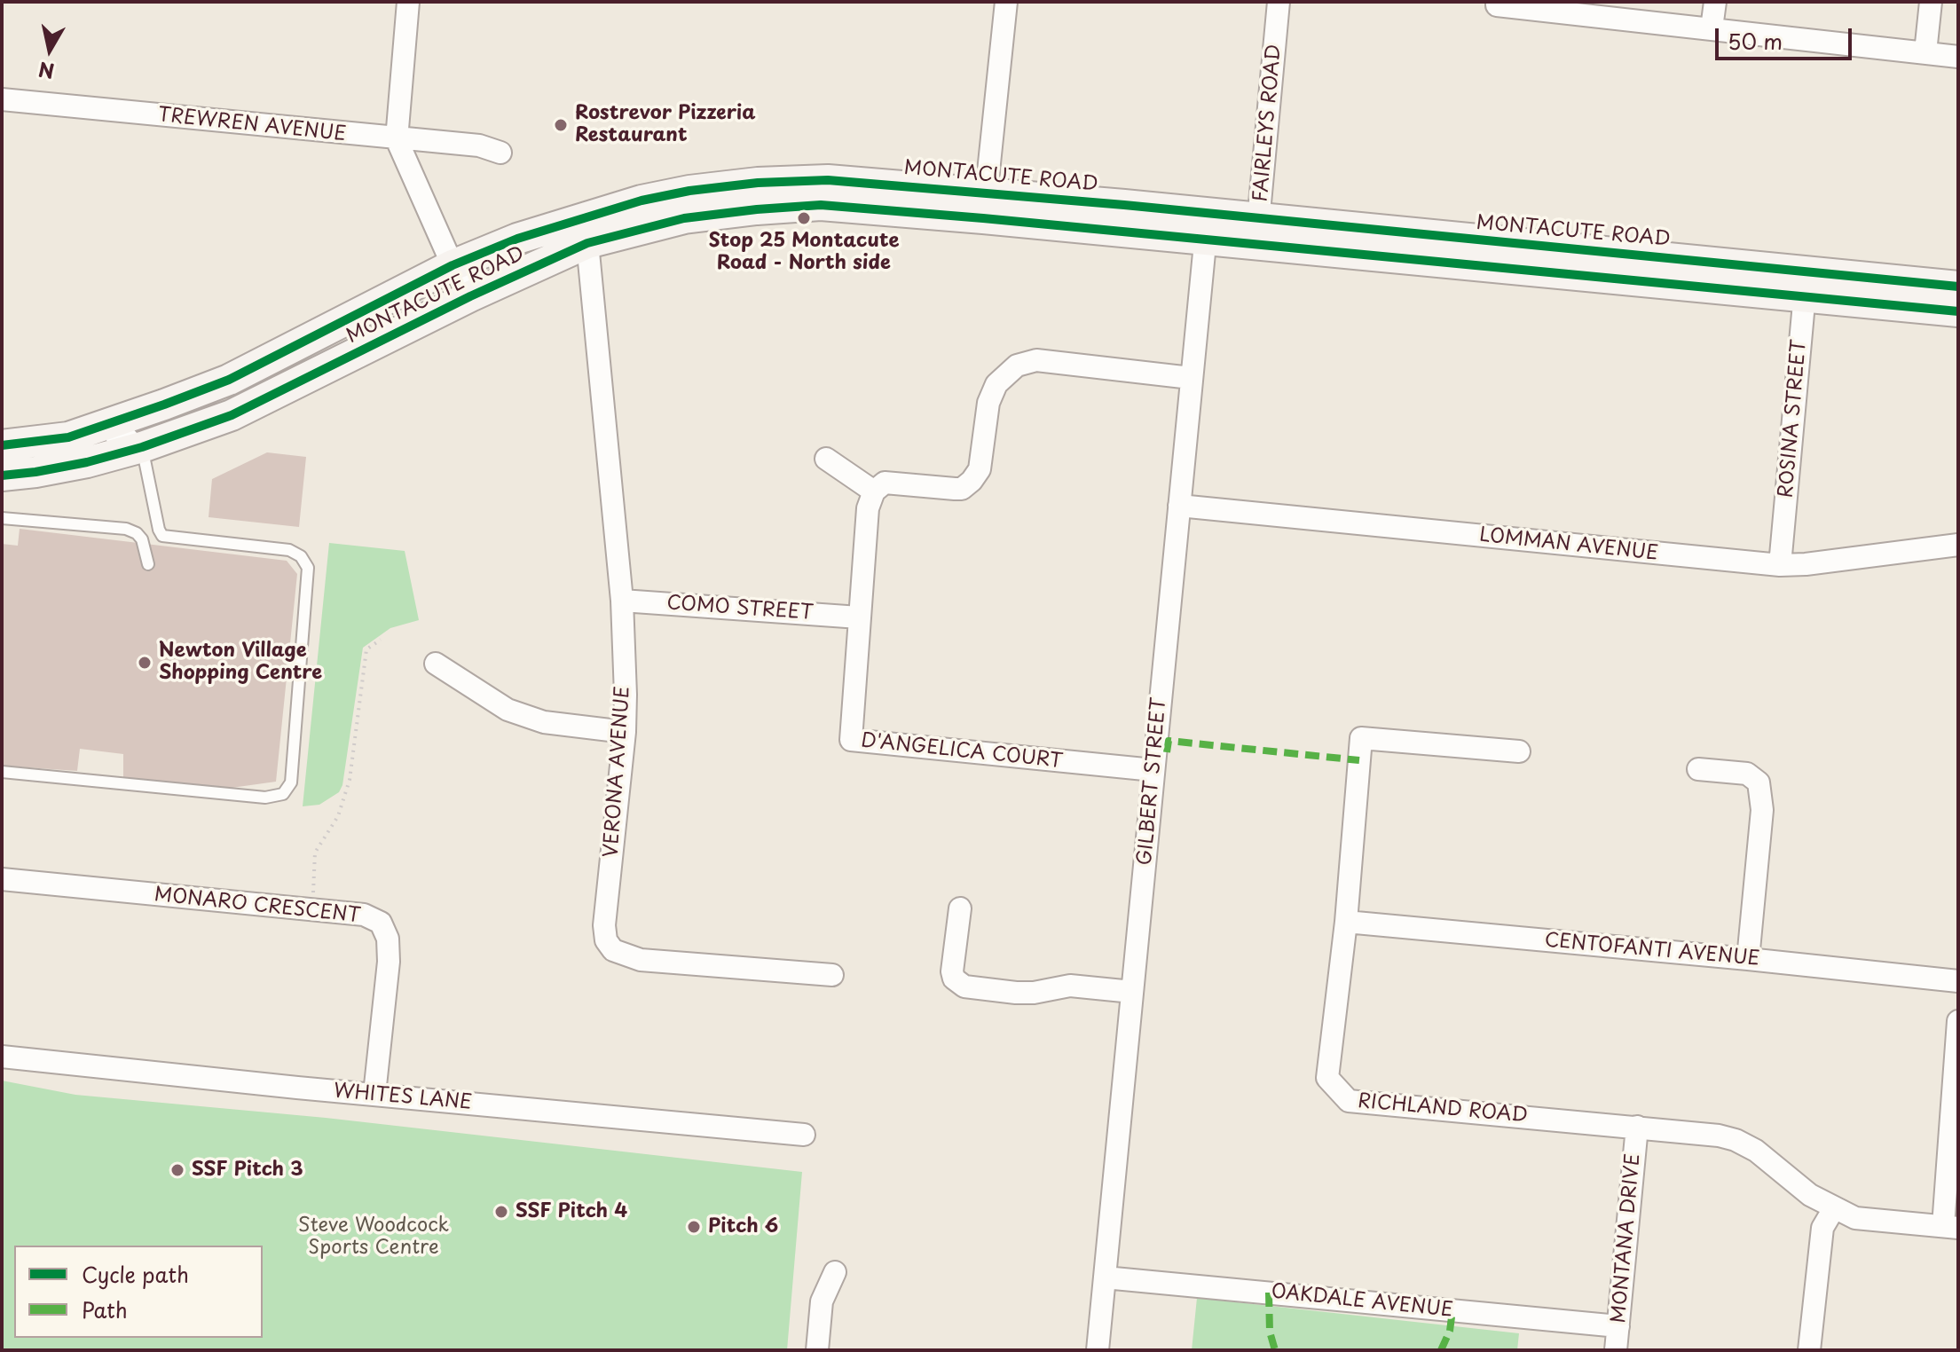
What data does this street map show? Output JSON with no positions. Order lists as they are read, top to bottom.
{
  "streets": {
    "main road": ["MONTACUTE ROAD"],
    "street": [
      "FAIRLEYS ROAD",
      "TREWREN AVENUE",
      "ROSINA STREET",
      "LOMMAN AVENUE",
      "COMO STREET",
      "D'ANGELICA COURT",
      "VERONA AVENUE",
      "GILBERT STREET",
      "MONARO CRESCENT",
      "CENTOFANTI AVENUE",
      "WHITES LANE",
      "RICHLAND ROAD",
      "MONTANA DRIVE",
      "OAKDALE AVENUE"
    ]
  },
  "crossings": [
    ["FAIRLEYS ROAD", "MONTACUTE ROAD"],
    ["MONTACUTE ROAD", "ROSINA STREET"],
    ["MONTACUTE ROAD", "VERONA AVENUE"],
    ["MONTACUTE ROAD", "GILBERT STREET"],
    ["ROSINA STREET", "LOMMAN AVENUE"],
    ["LOMMAN AVENUE", "GILBERT STREET"],
    ["COMO STREET", "D'ANGELICA COURT"],
    ["COMO STREET", "VERONA AVENUE"],
    ["D'ANGELICA COURT", "GILBERT STREET"],
    ["GILBERT STREET", "OAKDALE AVENUE"],
    ["MONARO CRESCENT", "WHITES LANE"],
    ["CENTOFANTI AVENUE", "RICHLAND ROAD"],
    ["RICHLAND ROAD", "MONTANA DRIVE"],
    ["MONTANA DRIVE", "OAKDALE AVENUE"]
  ],
  "parks": ["Steve Woodcock Sports Centre"],
  "places": [
    "Rostrevor Pizzeria Restaurant",
    "Stop 25 Montacute Road - North side",
    "Newton Village Shopping Centre",
    "SSF Pitch 3",
    "SSF Pitch 4",
    "Pitch 6"
  ],
  "legend": ["Cycle path", "Path"],
  "scale_bar": "50 m",
  "north": "bottom"
}
